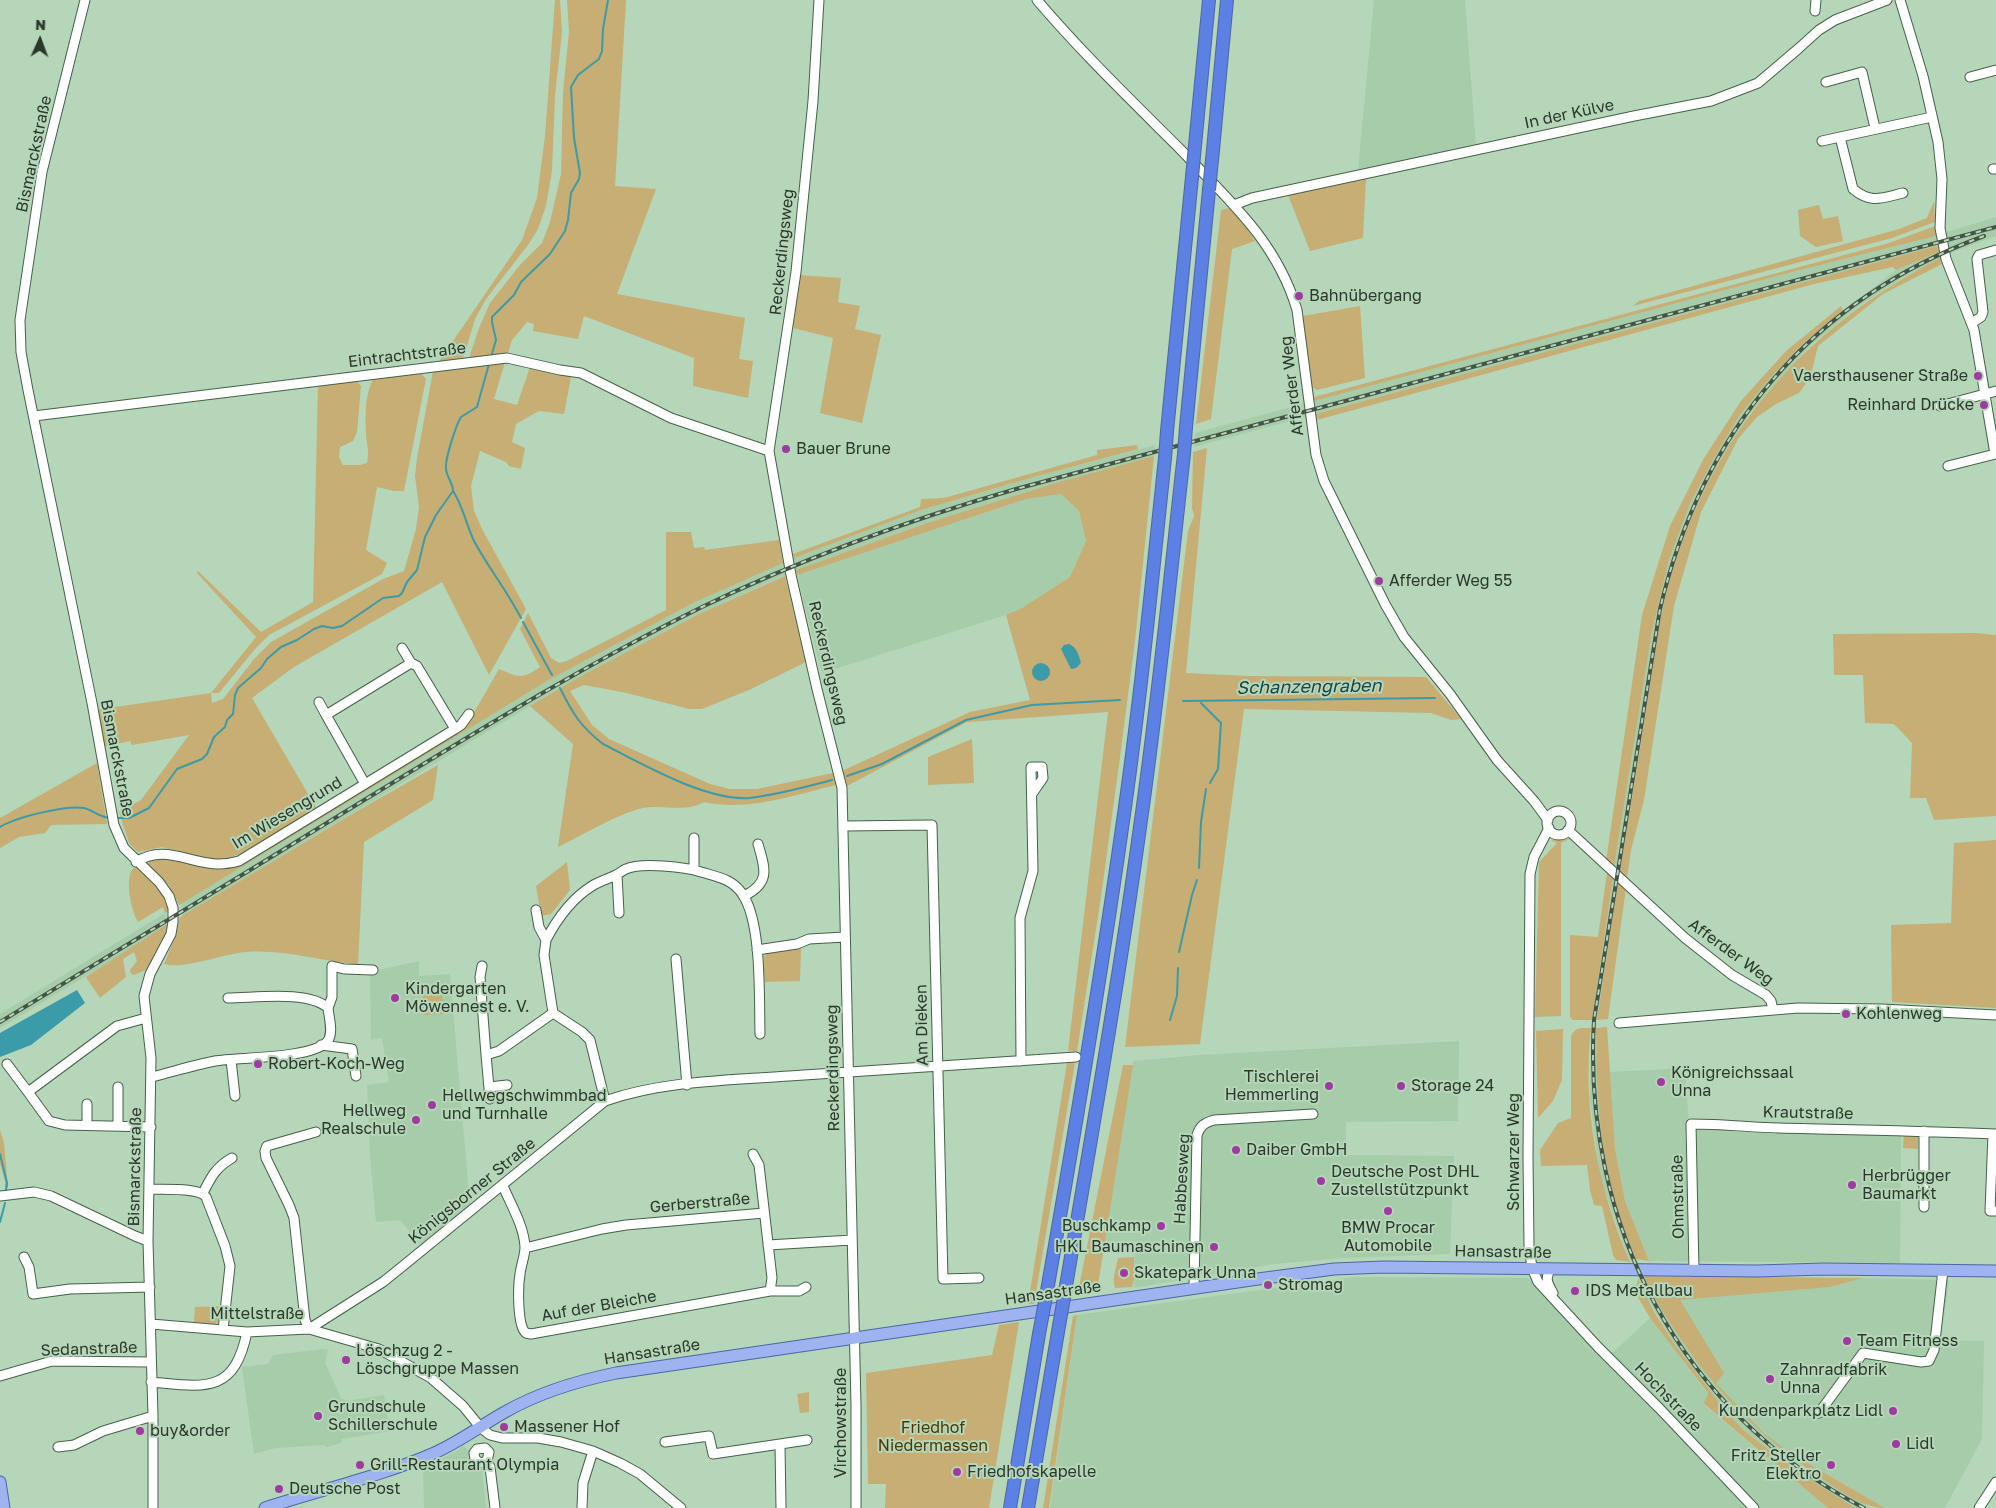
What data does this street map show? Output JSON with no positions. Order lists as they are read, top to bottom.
{
  "streets": {
    "main road": ["Hansastraße"],
    "street": [
      "In der Külve",
      "Bismarckstraße",
      "Reckerdingsweg",
      "Eintrachtstraße",
      "Afferder Weg",
      "Im Wiesengrund",
      "Am Dieken",
      "Krautstraße",
      "Schwarzer Weg",
      "Habbesweg",
      "Königsborner Straße",
      "Ohmstraße",
      "Gerberstraße",
      "Auf der Bleiche",
      "Mittelstraße",
      "Sedanstraße",
      "Hochstraße",
      "Virchowstraße"
    ]
  },
  "crossings": [
    ["In der Külve", "Afferder Weg"],
    ["Bismarckstraße", "Eintrachtstraße"],
    ["Bismarckstraße", "Im Wiesengrund"],
    ["Bismarckstraße", "Mittelstraße"],
    ["Bismarckstraße", "Sedanstraße"],
    ["Reckerdingsweg", "Eintrachtstraße"],
    ["Reckerdingsweg", "Am Dieken"],
    ["Reckerdingsweg", "Königsborner Straße"],
    ["Reckerdingsweg", "Hansastraße"],
    ["Reckerdingsweg", "Virchowstraße"],
    ["Afferder Weg", "Schwarzer Weg"],
    ["Am Dieken", "Königsborner Straße"],
    ["Krautstraße", "Ohmstraße"],
    ["Schwarzer Weg", "Hansastraße"],
    ["Schwarzer Weg", "Hochstraße"],
    ["Habbesweg", "Hansastraße"],
    ["Königsborner Straße", "Auf der Bleiche"],
    ["Königsborner Straße", "Mittelstraße"],
    ["Ohmstraße", "Hansastraße"],
    ["Gerberstraße", "Auf der Bleiche"],
    ["Hansastraße", "Mittelstraße"],
    ["Hansastraße", "Hochstraße"],
    ["Hansastraße", "Virchowstraße"]
  ],
  "water": ["Schanzengraben"],
  "parks": ["Friedhof Niedermassen"],
  "places": [
    "Bahnübergang",
    "Vaersthausener Straße",
    "Reinhard Drücke",
    "Bauer Brune",
    "Afferder Weg 55",
    "Kindergarten Möwennest e. V.",
    "Kohlenweg",
    "Robert-Koch-Weg",
    "Königreichssaal Unna",
    "Tischlerei Hemmerling",
    "Storage 24",
    "Hellwegschwimmbad und Turnhalle",
    "Hellweg Realschule",
    "Daiber GmbH",
    "Deutsche Post DHL Zustellstützpunkt",
    "Herbrügger Baumarkt",
    "BMW Procar Automobile",
    "Buschkamp",
    "HKL Baumaschinen",
    "Skatepark Unna",
    "Stromag",
    "IDS Metallbau",
    "Team Fitness",
    "Löschzug 2 - Löschgruppe Massen",
    "Zahnradfabrik Unna",
    "Kundenparkplatz Lidl",
    "Grundschule Schillerschule",
    "Massener Hof",
    "buy&order",
    "Lidl",
    "Grill-Restaurant Olympia",
    "Fritz Steller Elektro",
    "Friedhofskapelle",
    "Deutsche Post"
  ],
  "north": "top"
}
